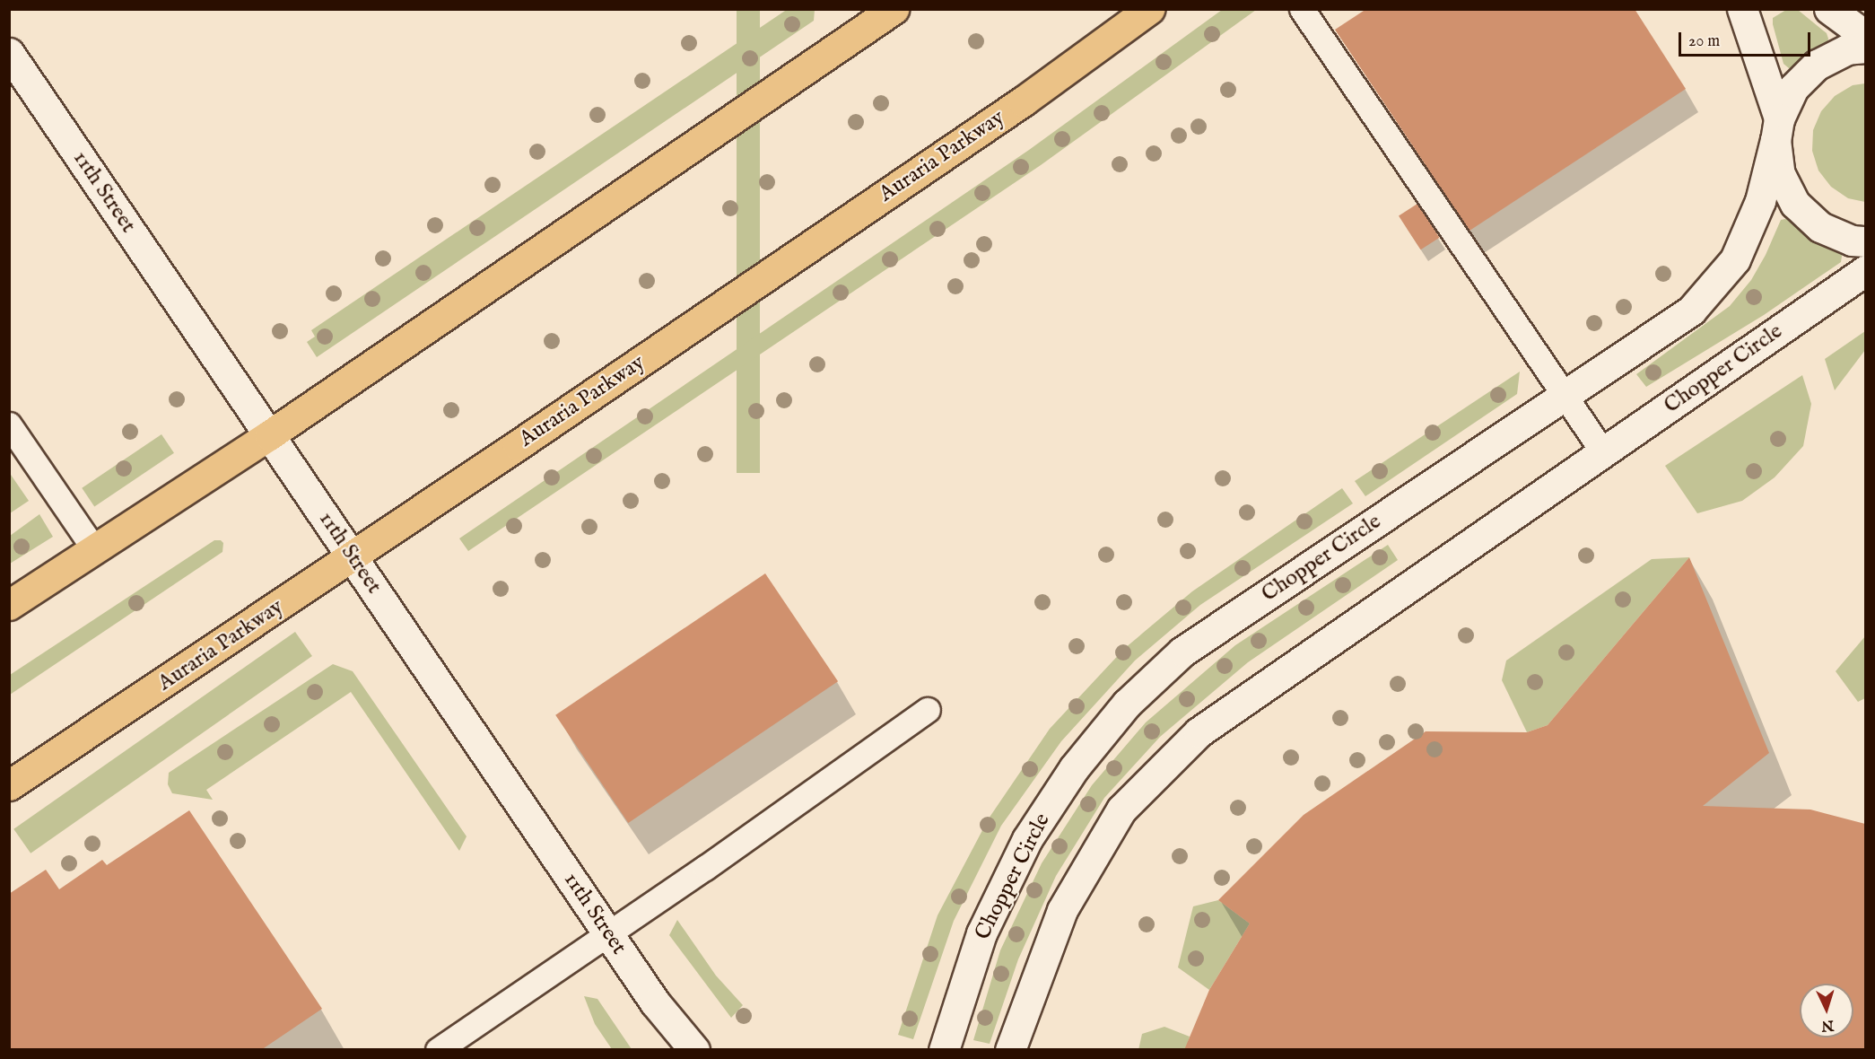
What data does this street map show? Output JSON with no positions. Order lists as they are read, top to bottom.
{
  "streets": {
    "main road": ["Auraria Parkway"],
    "street": ["11th Street", "Chopper Circle"]
  },
  "crossings": [
    ["Auraria Parkway", "11th Street"]
  ],
  "scale_bar": "20 m",
  "north": "bottom"
}
